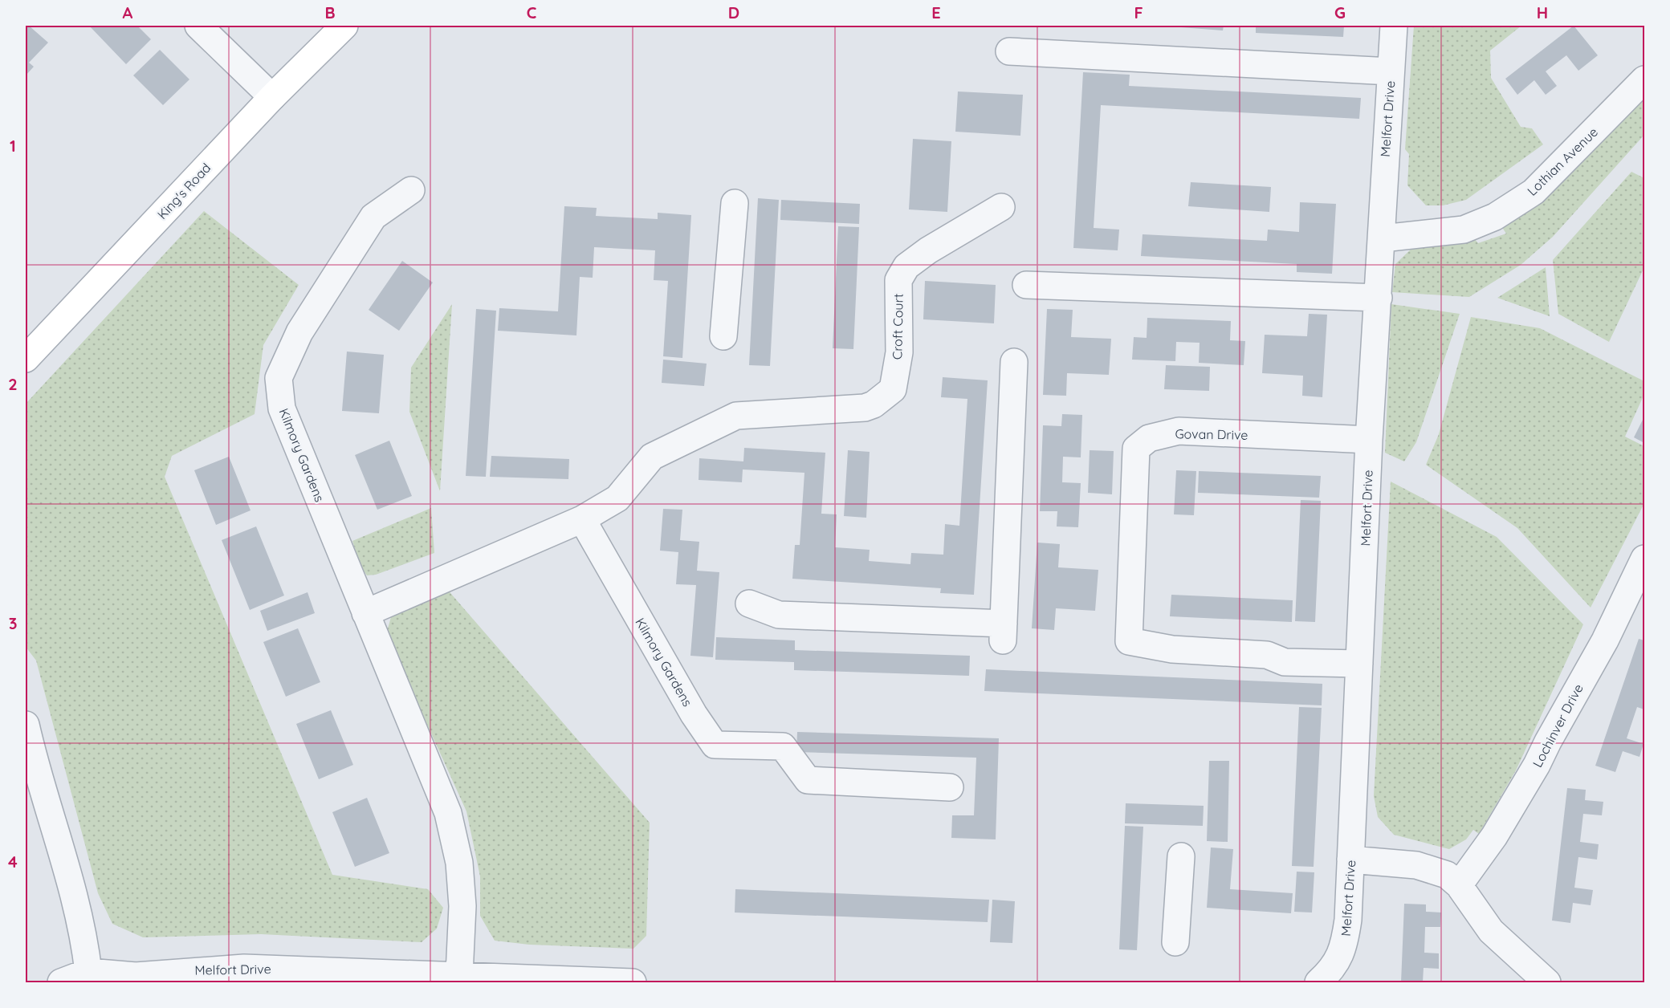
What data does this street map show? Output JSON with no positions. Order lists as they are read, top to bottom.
{
  "streets": {
    "street": [
      "Melfort Drive",
      "Lothian Avenue",
      "King's Road",
      "Croft Court",
      "Govan Drive",
      "Kilmory Gardens",
      "Lochinver Drive"
    ]
  },
  "crossings": [
    ["Melfort Drive", "Lothian Avenue"],
    ["Melfort Drive", "Govan Drive"],
    ["Melfort Drive", "Kilmory Gardens"],
    ["Croft Court", "Kilmory Gardens"]
  ],
  "grid": {
    "columns": [
      "A",
      "B",
      "C",
      "D",
      "E",
      "F",
      "G",
      "H"
    ],
    "rows": [
      "1",
      "2",
      "3",
      "4"
    ]
  }
}
